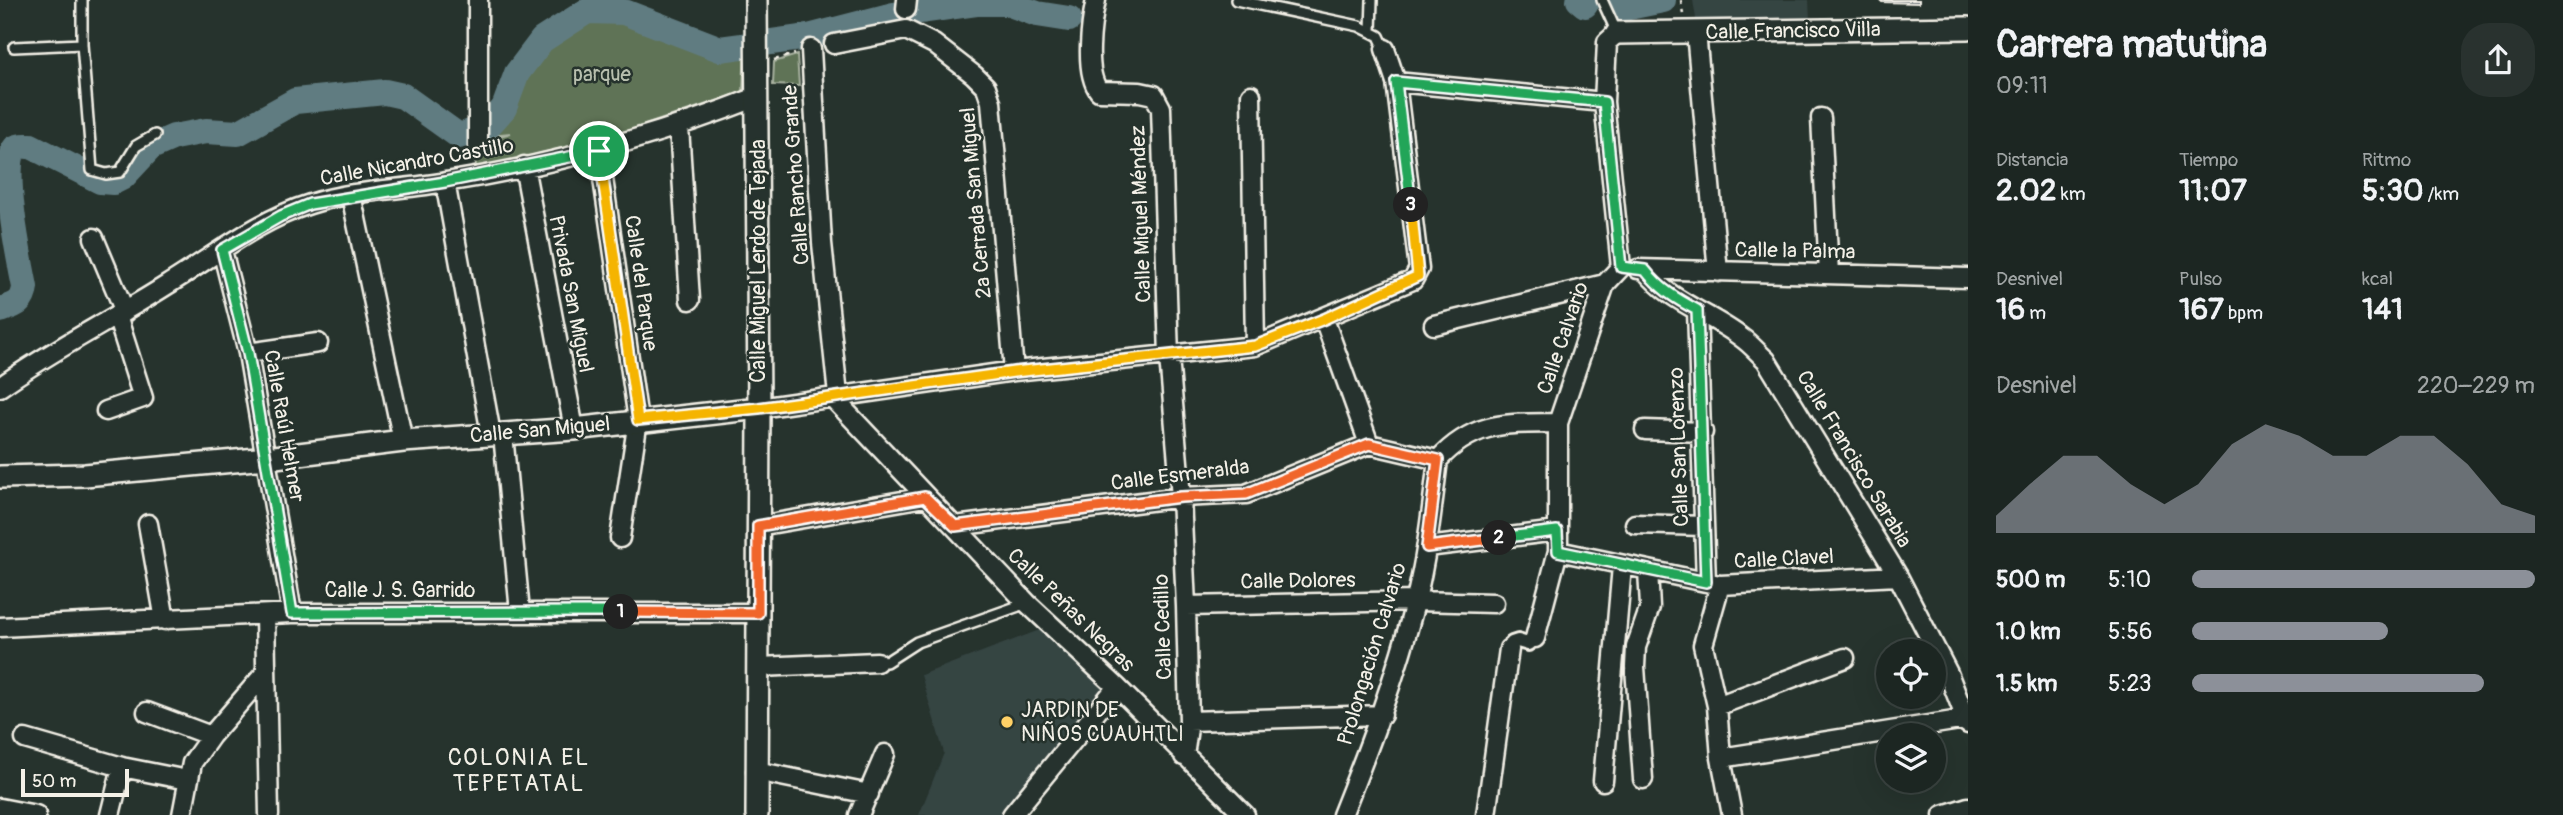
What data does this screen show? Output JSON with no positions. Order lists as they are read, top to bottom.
{
  "streets": {
    "street": [
      "Calle Francisco Villa",
      "Calle Nicandro Castillo",
      "Calle Rancho Grande",
      "2ª Cerrada San Miguel",
      "Calle Miguel Méndez",
      "Calle la Palma",
      "Calle Miguel Lerdo de Tejada",
      "Calle del Parque",
      "Privada San Miguel",
      "Calle Calvario",
      "Calle Raúl Helmer",
      "Calle San Miguel",
      "Calle San Lorenzo",
      "Calle Francisco Sarabia",
      "Calle Esmeralda",
      "Calle Clavel",
      "Calle Dolores",
      "Calle J. S. Garrido",
      "Calle Peñas Negras",
      "Calle Cedillo",
      "Prolongación Calvario"
    ]
  },
  "crossings": [
    ["Calle Nicandro Castillo", "Calle Miguel Lerdo de Tejada"],
    ["Calle Nicandro Castillo", "Calle del Parque"],
    ["Calle Nicandro Castillo", "Privada San Miguel"],
    ["Calle Nicandro Castillo", "Calle Raúl Helmer"],
    ["Calle Rancho Grande", "Calle San Miguel"],
    ["Calle Rancho Grande", "Calle Peñas Negras"],
    ["2ª Cerrada San Miguel", "Calle San Miguel"],
    ["Calle Miguel Méndez", "Calle San Miguel"],
    ["Calle Miguel Méndez", "Calle Cedillo"],
    ["Calle la Palma", "Calle Calvario"],
    ["Calle la Palma", "Calle Francisco Sarabia"],
    ["Calle Miguel Lerdo de Tejada", "Calle San Miguel"],
    ["Calle Miguel Lerdo de Tejada", "Calle J. S. Garrido"],
    ["Calle del Parque", "Calle San Miguel"],
    ["Privada San Miguel", "Calle San Miguel"],
    ["Calle Calvario", "Calle Clavel"],
    ["Calle Raúl Helmer", "Calle San Miguel"],
    ["Calle Raúl Helmer", "Calle J. S. Garrido"],
    ["Calle San Miguel", "Calle Peñas Negras"],
    ["Calle San Miguel", "Calle Cedillo"],
    ["Calle San Lorenzo", "Calle Francisco Sarabia"],
    ["Calle San Lorenzo", "Calle Clavel"],
    ["Calle Francisco Sarabia", "Calle Clavel"],
    ["Calle Esmeralda", "Calle Peñas Negras"],
    ["Calle Esmeralda", "Calle Cedillo"],
    ["Calle Clavel", "Prolongación Calvario"],
    ["Calle Dolores", "Calle Cedillo"],
    ["Calle Dolores", "Prolongación Calvario"],
    ["Calle Peñas Negras", "Calle Cedillo"]
  ],
  "districts": ["COLONIA EL TEPETATAL"],
  "parks": ["parque"],
  "places": ["JARDIN DE NIÑOS CUAUHTLI"],
  "scale_bar": "50 m",
  "page": {
    "heading": ["Carrera matutina", "09:11"],
    "stats": [
      ["Distancia", "2.02 km"],
      ["Tiempo", "11:07"],
      ["Ritmo", "5:30 /km"],
      ["Desnivel", "16 m"],
      ["Pulso", "167 bpm"],
      ["kcal", "141"]
    ],
    "pins": ["3", "2", "1"],
    "chart": ["Desnivel", "220–229 m"],
    "list": [
      {
        "name": "500 m",
        "note": "5:10"
      },
      {
        "name": "1.0 km",
        "note": "5:56"
      },
      {
        "name": "1.5 km",
        "note": "5:23"
      }
    ],
    "scale": "50 m"
  }
}
